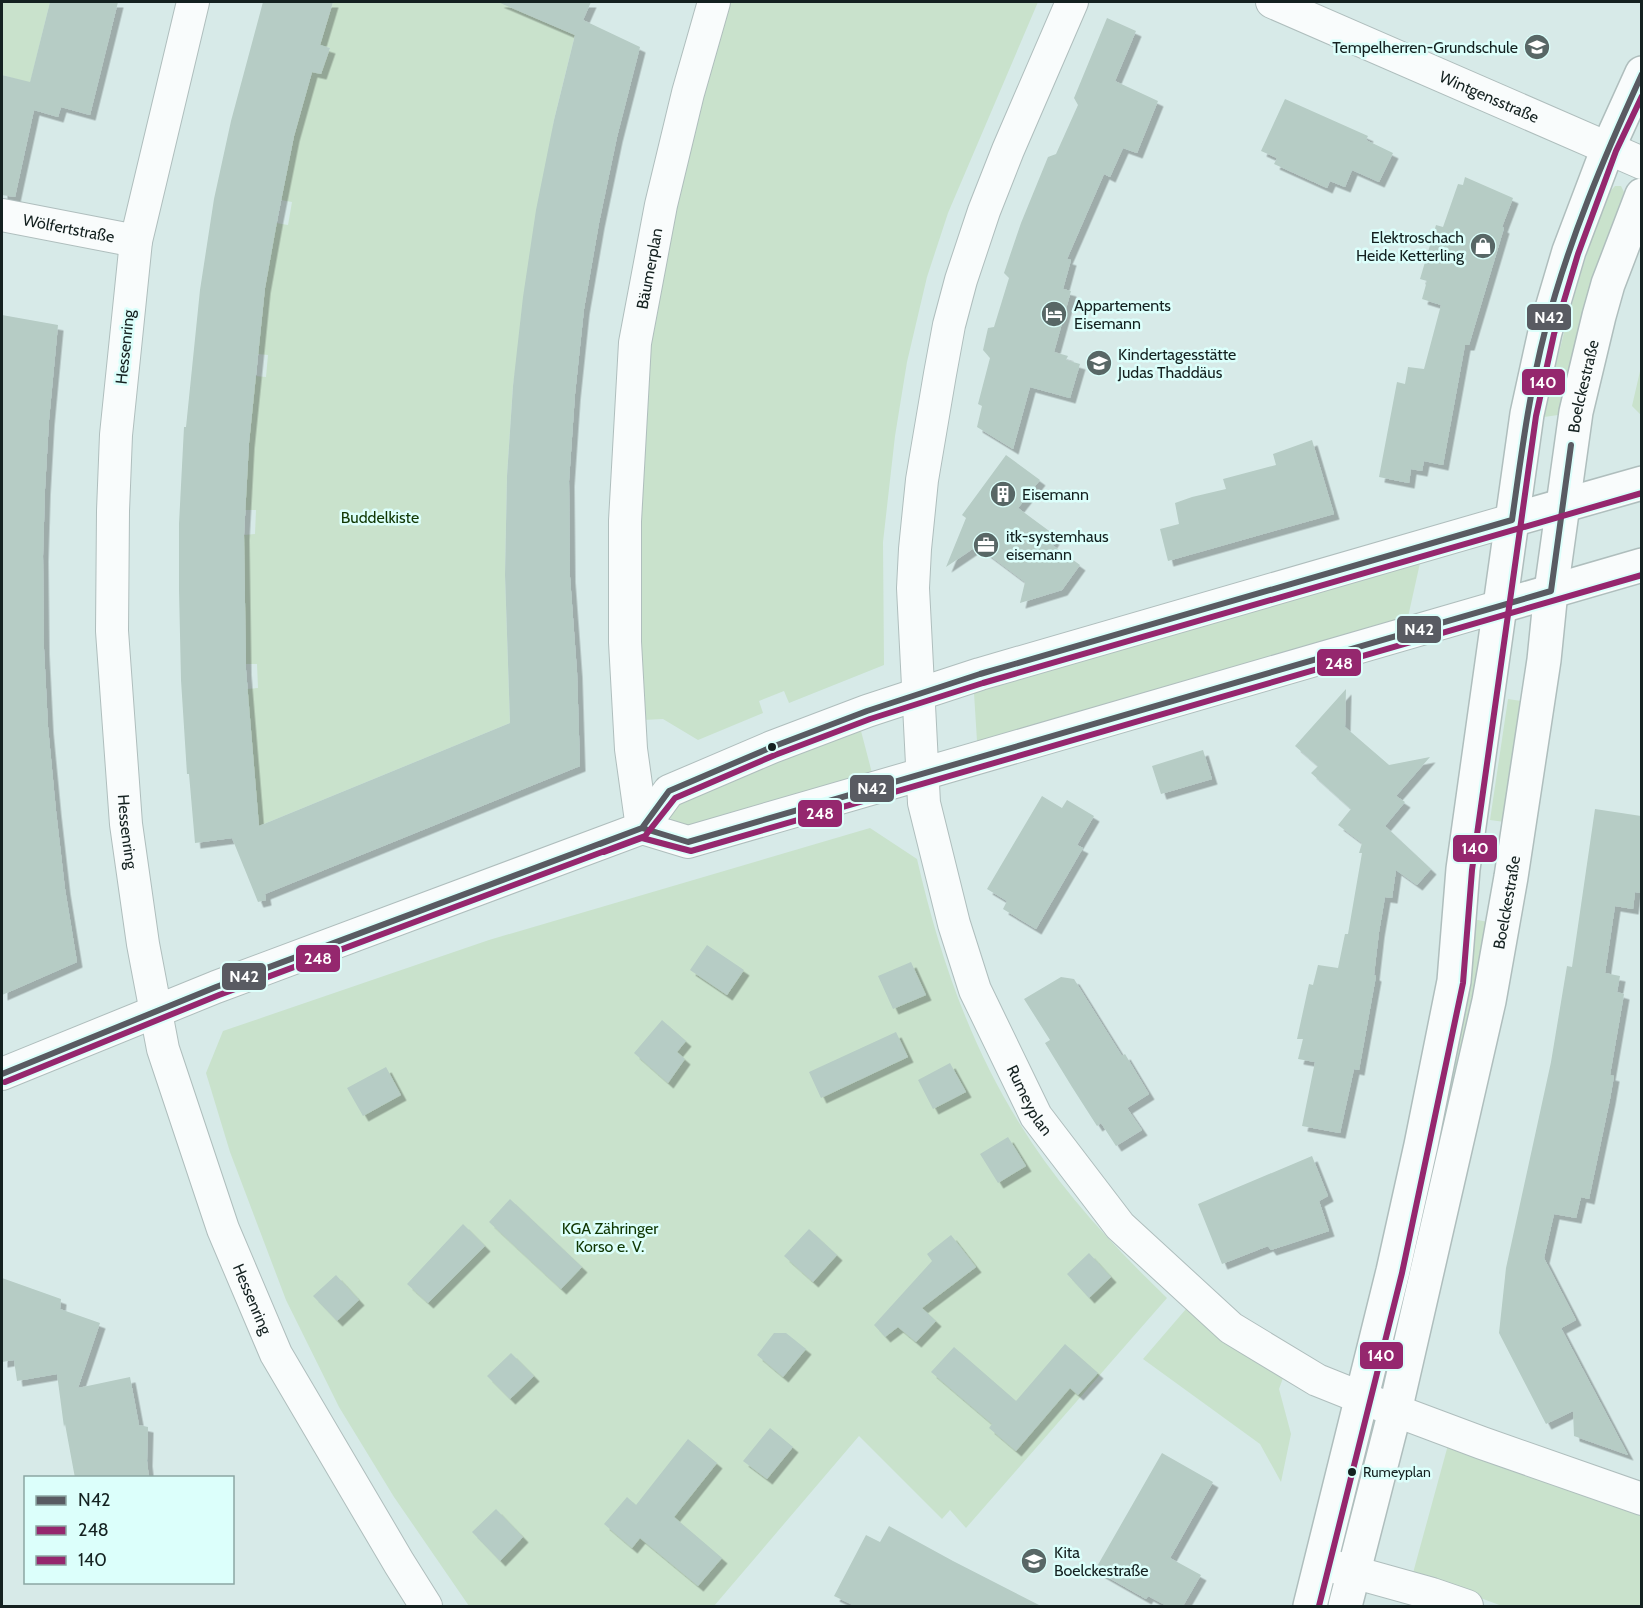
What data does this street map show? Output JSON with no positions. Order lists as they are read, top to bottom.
{
  "streets": {
    "main road": ["Boelckestraße"],
    "street": [
      "Wintgensstraße",
      "Wölfertstraße",
      "Bäumerplan",
      "Hessenring",
      "Rumeyplan"
    ]
  },
  "crossings": [
    ["Wölfertstraße", "Hessenring"],
    ["Boelckestraße", "Rumeyplan"]
  ],
  "parks": ["Buddelkiste", "KGA Zähringer Korso e. V."],
  "places": {
    "school or university": ["Tempelherren-Grundschule", "Kindertagesstätte Judas Thaddäus", "Kita Boelckestraße"],
    "shop": ["Elektroschach Heide Ketterling"],
    "hotel": ["Appartements Eisemann"],
    "building": ["Eisemann"],
    "office": ["itk-systemhaus eisemann"],
    "other": ["Rumeyplan"]
  },
  "lines": ["transit line N42", "transit line 140", "transit line 248"],
  "legend": ["N42", "248", "140"]
}
